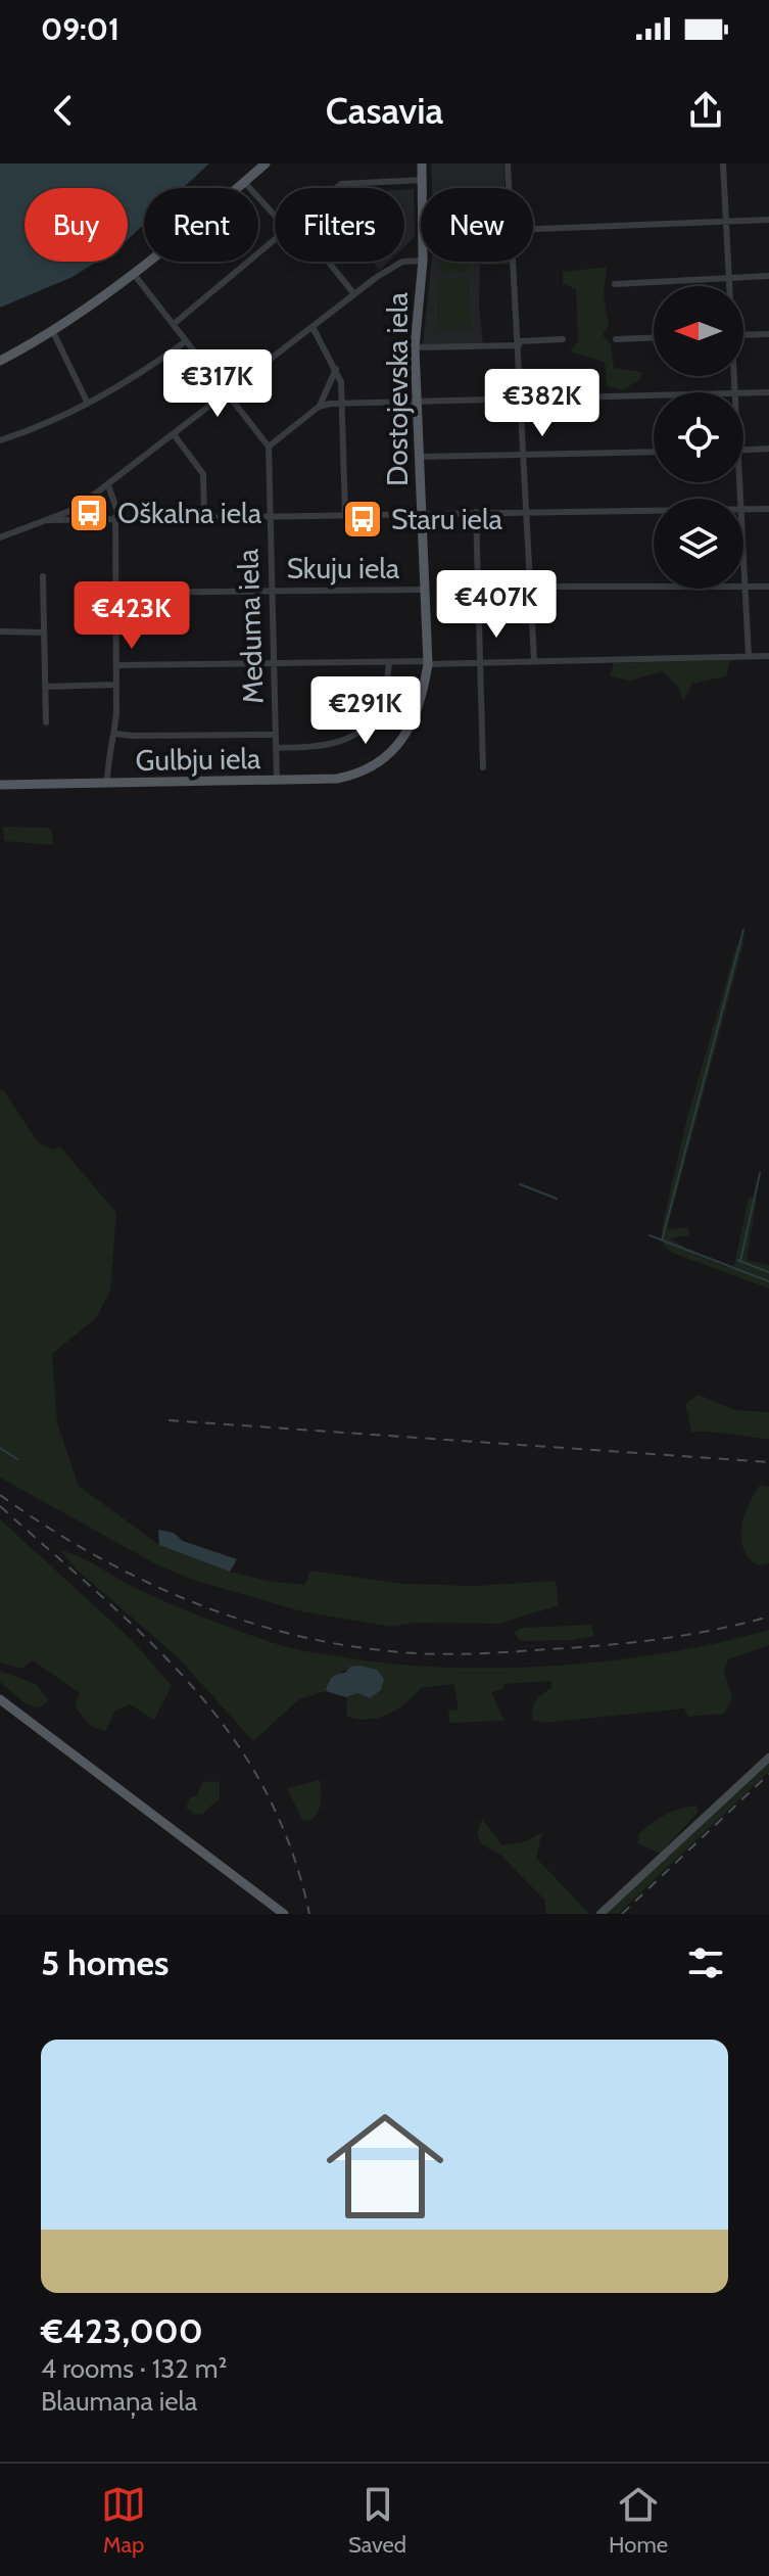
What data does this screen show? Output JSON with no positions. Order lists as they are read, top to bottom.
{
  "streets": {
    "main road": ["Dostojevska iela", "Gulbju iela"],
    "street": ["Skuju iela", "Meduma iela"]
  },
  "crossings": [
    ["Dostojevska iela", "Skuju iela"],
    ["Dostojevska iela", "Gulbju iela"],
    ["Skuju iela", "Meduma iela"],
    ["Meduma iela", "Gulbju iela"]
  ],
  "places": {
    "bus stop": ["Oškalna iela", "Staru iela"]
  },
  "north": "left",
  "page": {
    "status": "09:01",
    "header": "Casavia",
    "chip": [
      "Buy",
      "Rent",
      "Filters",
      "New"
    ],
    "price": [
      "€317K",
      "€382K",
      "€407K",
      "€423K",
      "€291K"
    ],
    "heading": "5 homes",
    "list": [
      {
        "name": "€423,000",
        "note": "4 rooms · 132 m² · Blaumaņa iela"
      }
    ],
    "tabs": ["Map", "Saved", "Home"]
  }
}
